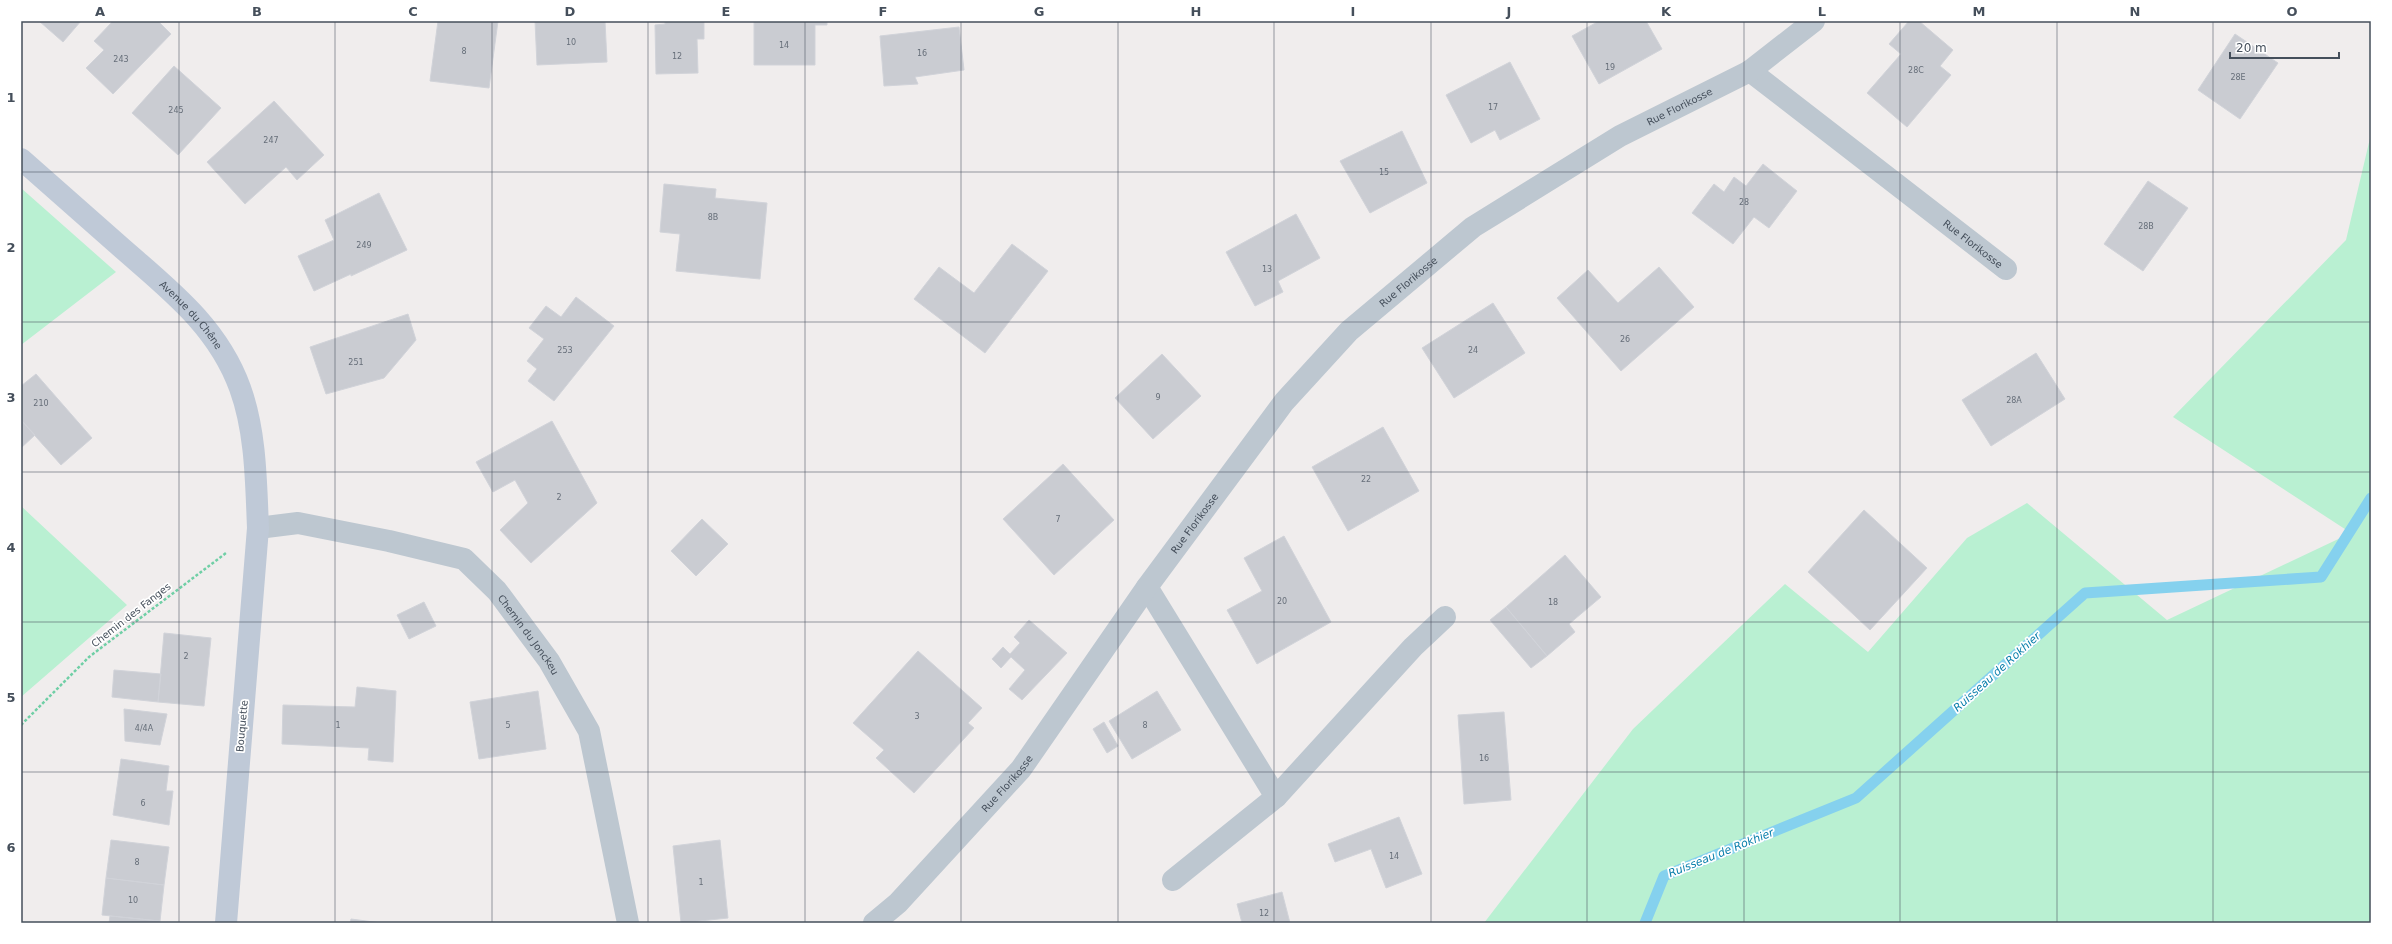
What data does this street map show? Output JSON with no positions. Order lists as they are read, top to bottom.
{
  "streets": {
    "main road": ["Avenue du Chêne", "Bouquette"],
    "street": ["Rue Florikosse", "Chemin du Jonckeu"],
    "path": ["Chemin des Fanges"]
  },
  "crossings": [
    ["Avenue du Chêne", "Chemin des Fanges"],
    ["Avenue du Chêne", "Chemin du Jonckeu"],
    ["Avenue du Chêne", "Bouquette"],
    ["Chemin des Fanges", "Chemin du Jonckeu"],
    ["Chemin des Fanges", "Bouquette"],
    ["Chemin du Jonckeu", "Bouquette"]
  ],
  "water": ["Ruisseau de Rokhier"],
  "house_numbers": [
    "10",
    "14",
    "8",
    "16",
    "12",
    "243",
    "19",
    "28C",
    "28E",
    "17",
    "245",
    "247",
    "15",
    "28",
    "8B",
    "28B",
    "249",
    "13",
    "26",
    "253",
    "24",
    "251",
    "9",
    "28A",
    "210",
    "22",
    "2",
    "7",
    "20",
    "18",
    "2",
    "3",
    "1",
    "5",
    "8",
    "4/4A",
    "16",
    "6",
    "14",
    "8",
    "1",
    "10",
    "12"
  ],
  "scale_bar": "20 m",
  "grid": {
    "columns": [
      "A",
      "B",
      "C",
      "D",
      "E",
      "F",
      "G",
      "H",
      "I",
      "J",
      "K",
      "L",
      "M",
      "N",
      "O"
    ],
    "rows": [
      "1",
      "2",
      "3",
      "4",
      "5",
      "6"
    ]
  }
}
